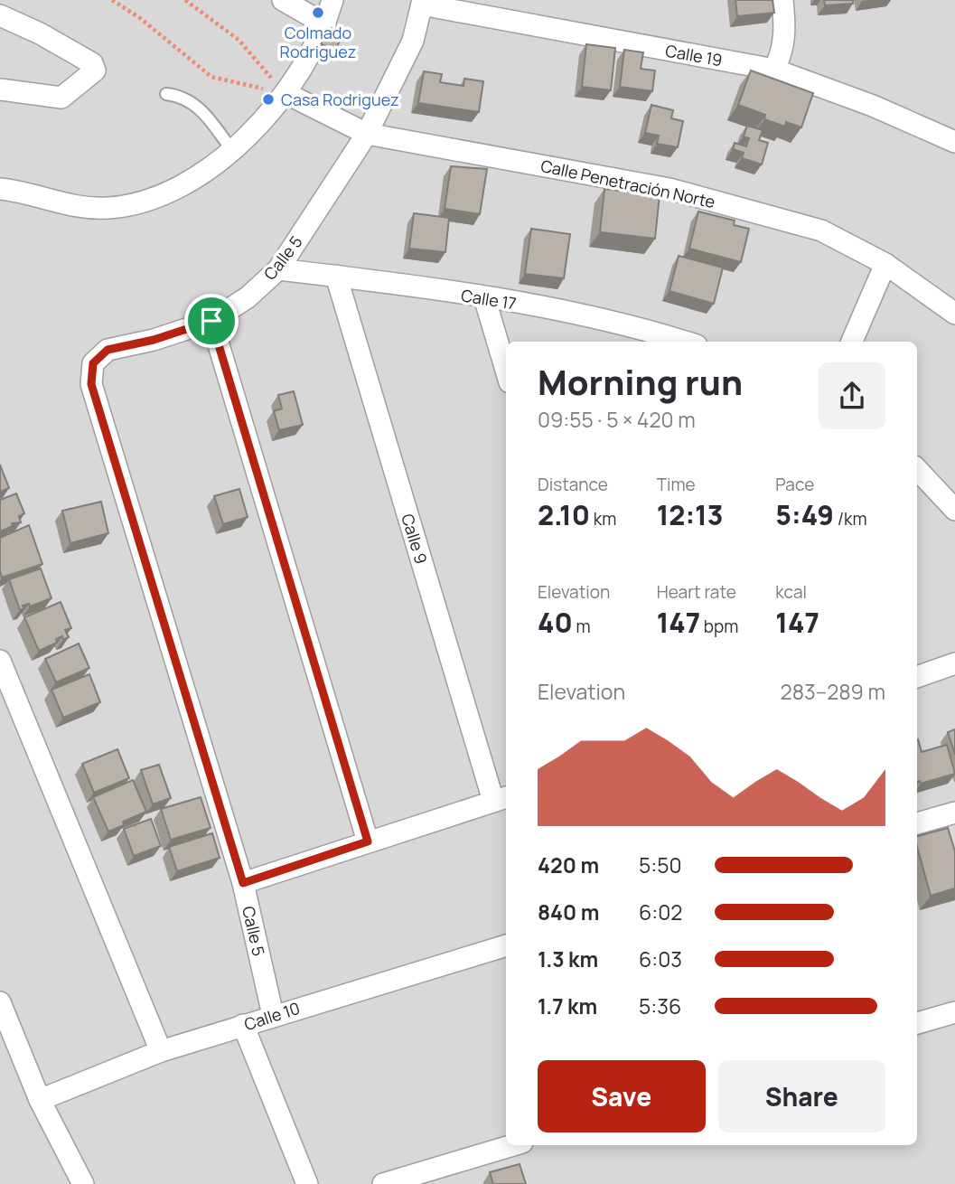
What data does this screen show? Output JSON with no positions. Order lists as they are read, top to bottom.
{
  "streets": {
    "street": [
      "Calle 19",
      "Calle Penetración Norte",
      "Calle 5",
      "Calle 17",
      "Calle 9",
      "Calle 10"
    ]
  },
  "crossings": [
    ["Calle 19", "Calle 5"],
    ["Calle Penetración Norte", "Calle 5"],
    ["Calle 5", "Calle 17"],
    ["Calle 5", "Calle 10"],
    ["Calle 17", "Calle 9"]
  ],
  "places": ["Colmado Rodriguez", "Casa Rodriguez"],
  "page": {
    "heading": ["Morning run", "09:55 · 5 × 420 m"],
    "stats": [
      ["Distance", "2.10 km"],
      ["Time", "12:13"],
      ["Pace", "5:49 /km"],
      ["Elevation", "40 m"],
      ["Heart rate", "147 bpm"],
      ["kcal", "147"]
    ],
    "chart": ["Elevation", "283–289 m"],
    "list": [
      {
        "name": "420 m",
        "note": "5:50"
      },
      {
        "name": "840 m",
        "note": "6:02"
      },
      {
        "name": "1.3 km",
        "note": "6:03"
      },
      {
        "name": "1.7 km",
        "note": "5:36"
      }
    ],
    "buttons": ["Save", "Share"]
  }
}
